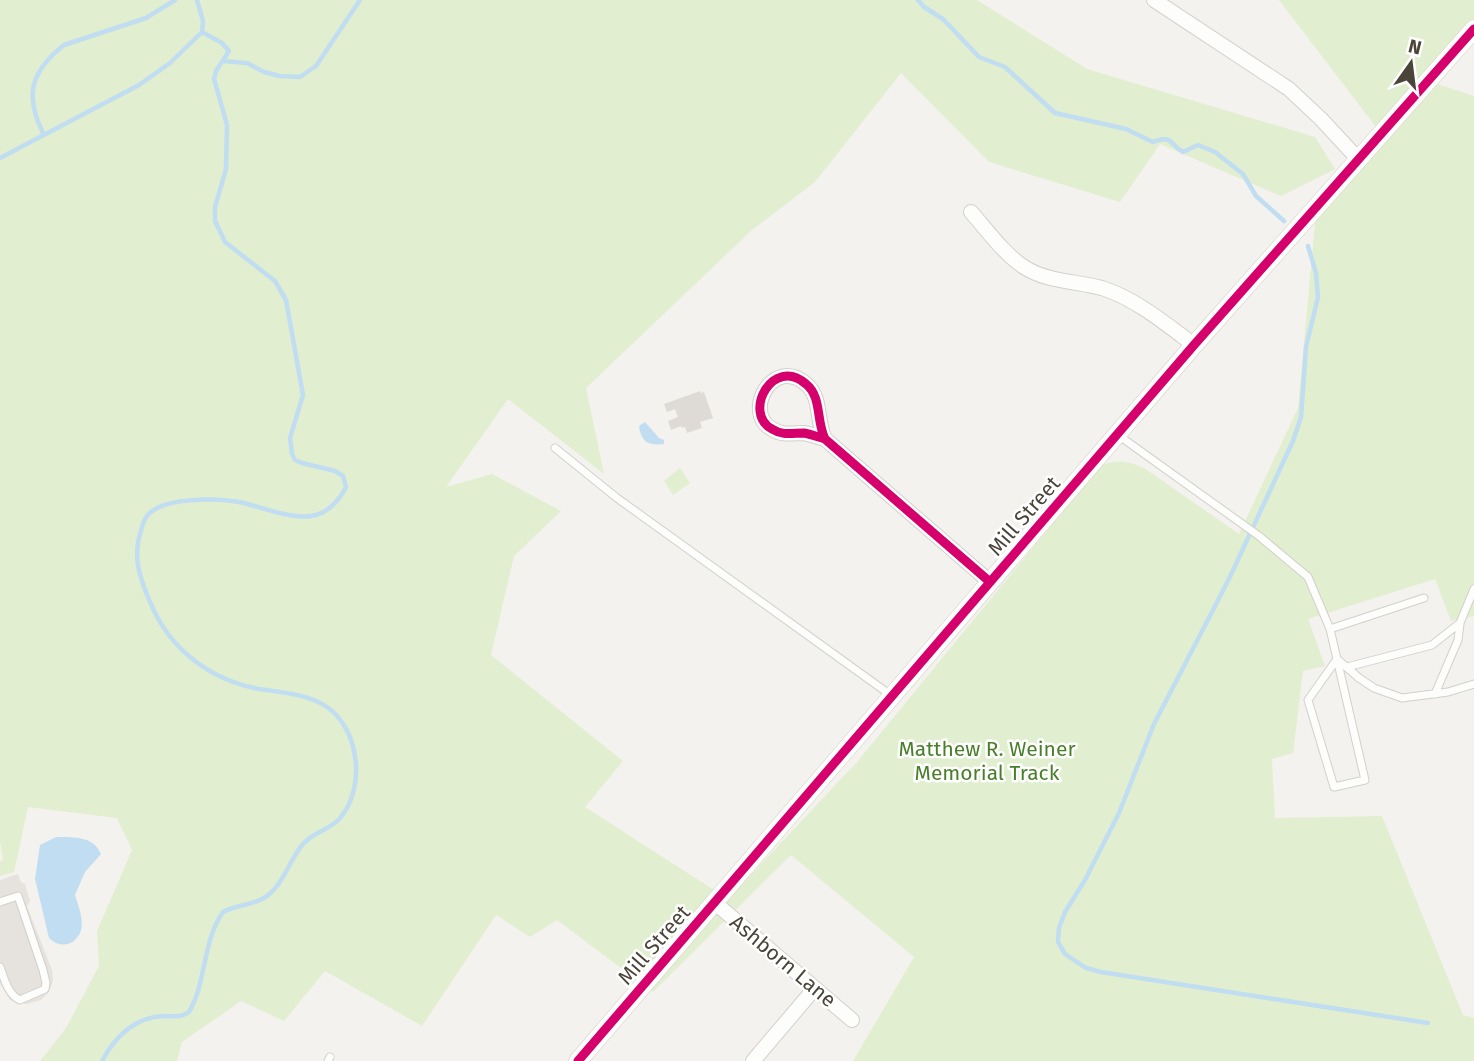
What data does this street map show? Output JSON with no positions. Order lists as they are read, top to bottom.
{
  "streets": {
    "street": ["Mill Street", "Ashborn Lane"]
  },
  "crossings": [
    ["Mill Street", "Ashborn Lane"]
  ],
  "parks": ["Matthew R. Weiner Memorial Track"],
  "north": "top"
}
